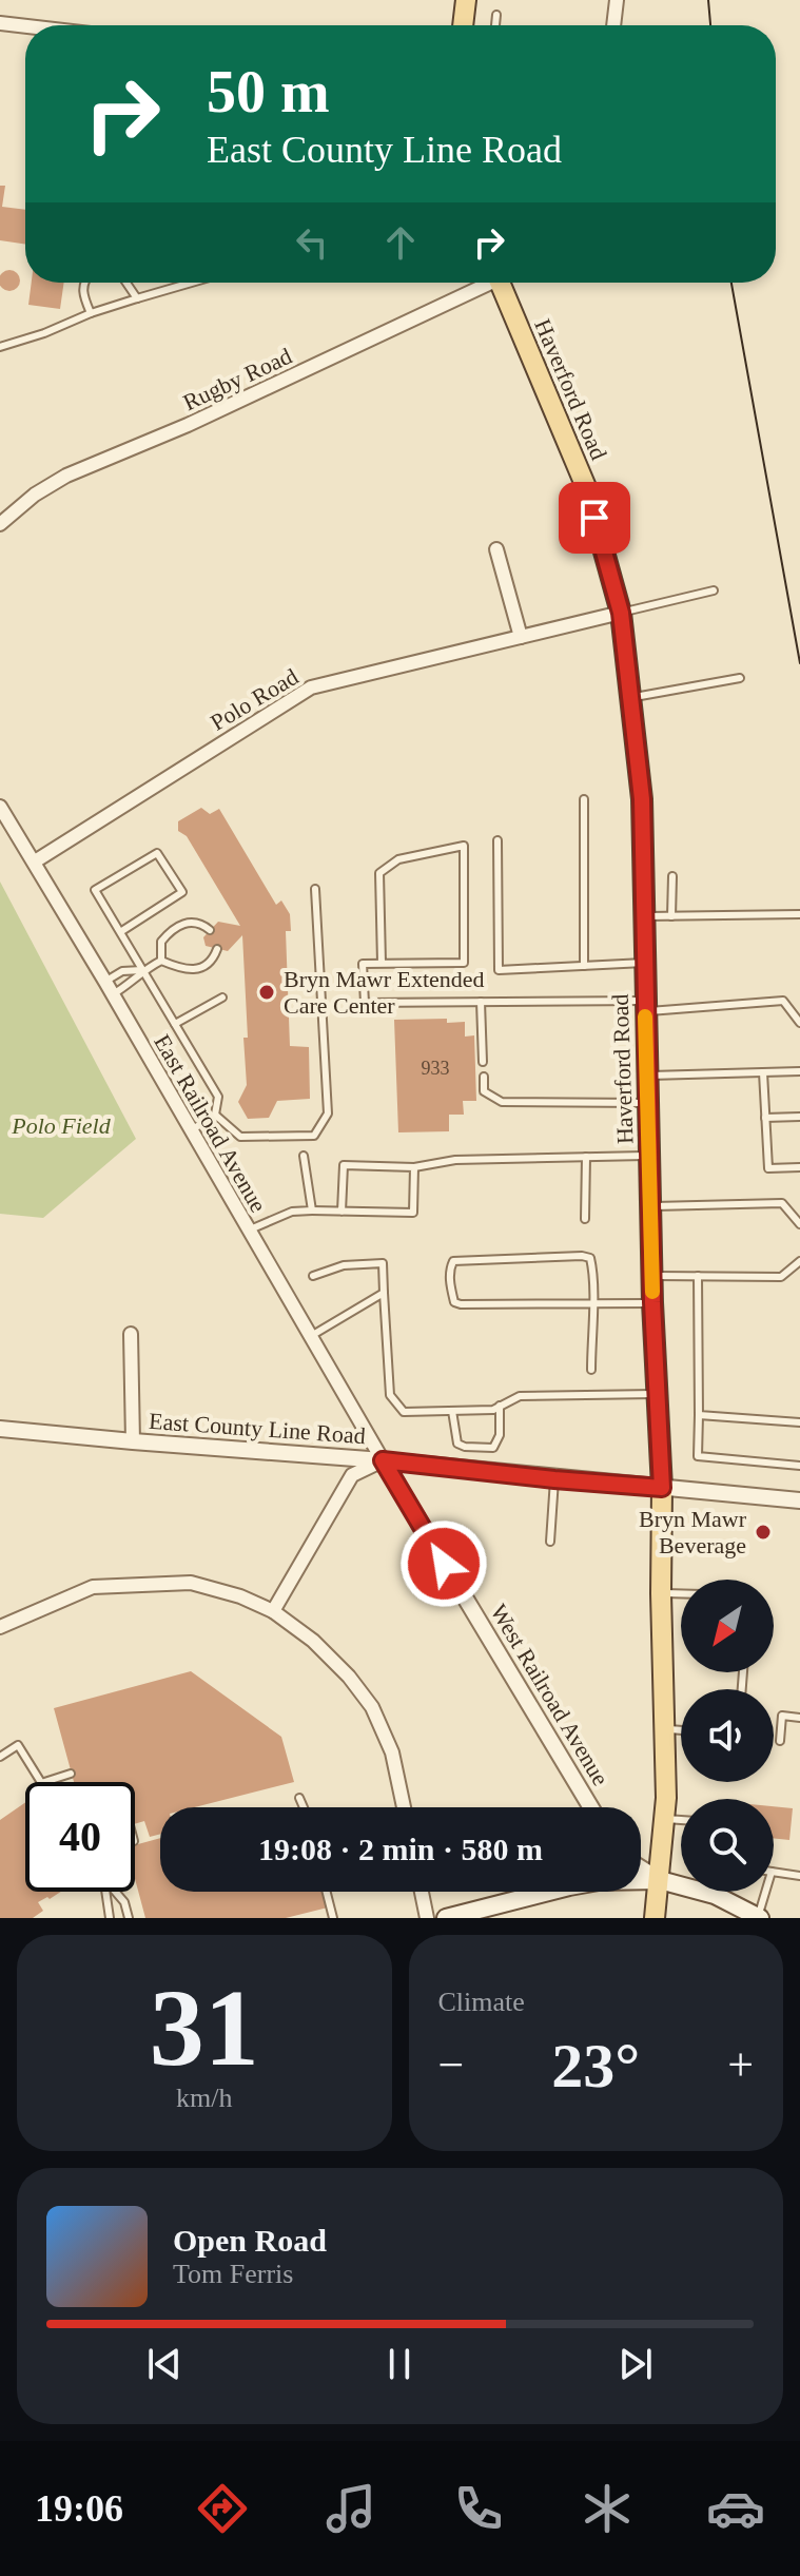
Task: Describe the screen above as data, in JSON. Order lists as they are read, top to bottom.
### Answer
{
  "streets": {
    "main road": ["Haverford Road"],
    "street": [
      "Rugby Road",
      "Polo Road",
      "East Railroad Avenue",
      "East County Line Road",
      "West Railroad Avenue"
    ]
  },
  "crossings": [
    ["Haverford Road", "Polo Road"],
    ["Haverford Road", "East County Line Road"],
    ["Polo Road", "East Railroad Avenue"],
    ["East Railroad Avenue", "East County Line Road"],
    ["East Railroad Avenue", "West Railroad Avenue"],
    ["East County Line Road", "West Railroad Avenue"]
  ],
  "parks": ["Polo Field"],
  "places": ["Bryn Mawr Extended Care Center", "Bryn Mawr Beverage"],
  "house_numbers": ["933"],
  "north": "bottom left",
  "page": {
    "turn": ["50 m", "East County Line Road"],
    "limit": "40",
    "trip": "19:08 · 2 min · 580 m",
    "tile": [
      ["31", "km/h"],
      "Climate"
    ],
    "heat": ["−", "23°", "+"],
    "song": ["Open Road", "Tom Ferris"],
    "tabs": "19:06"
  }
}
